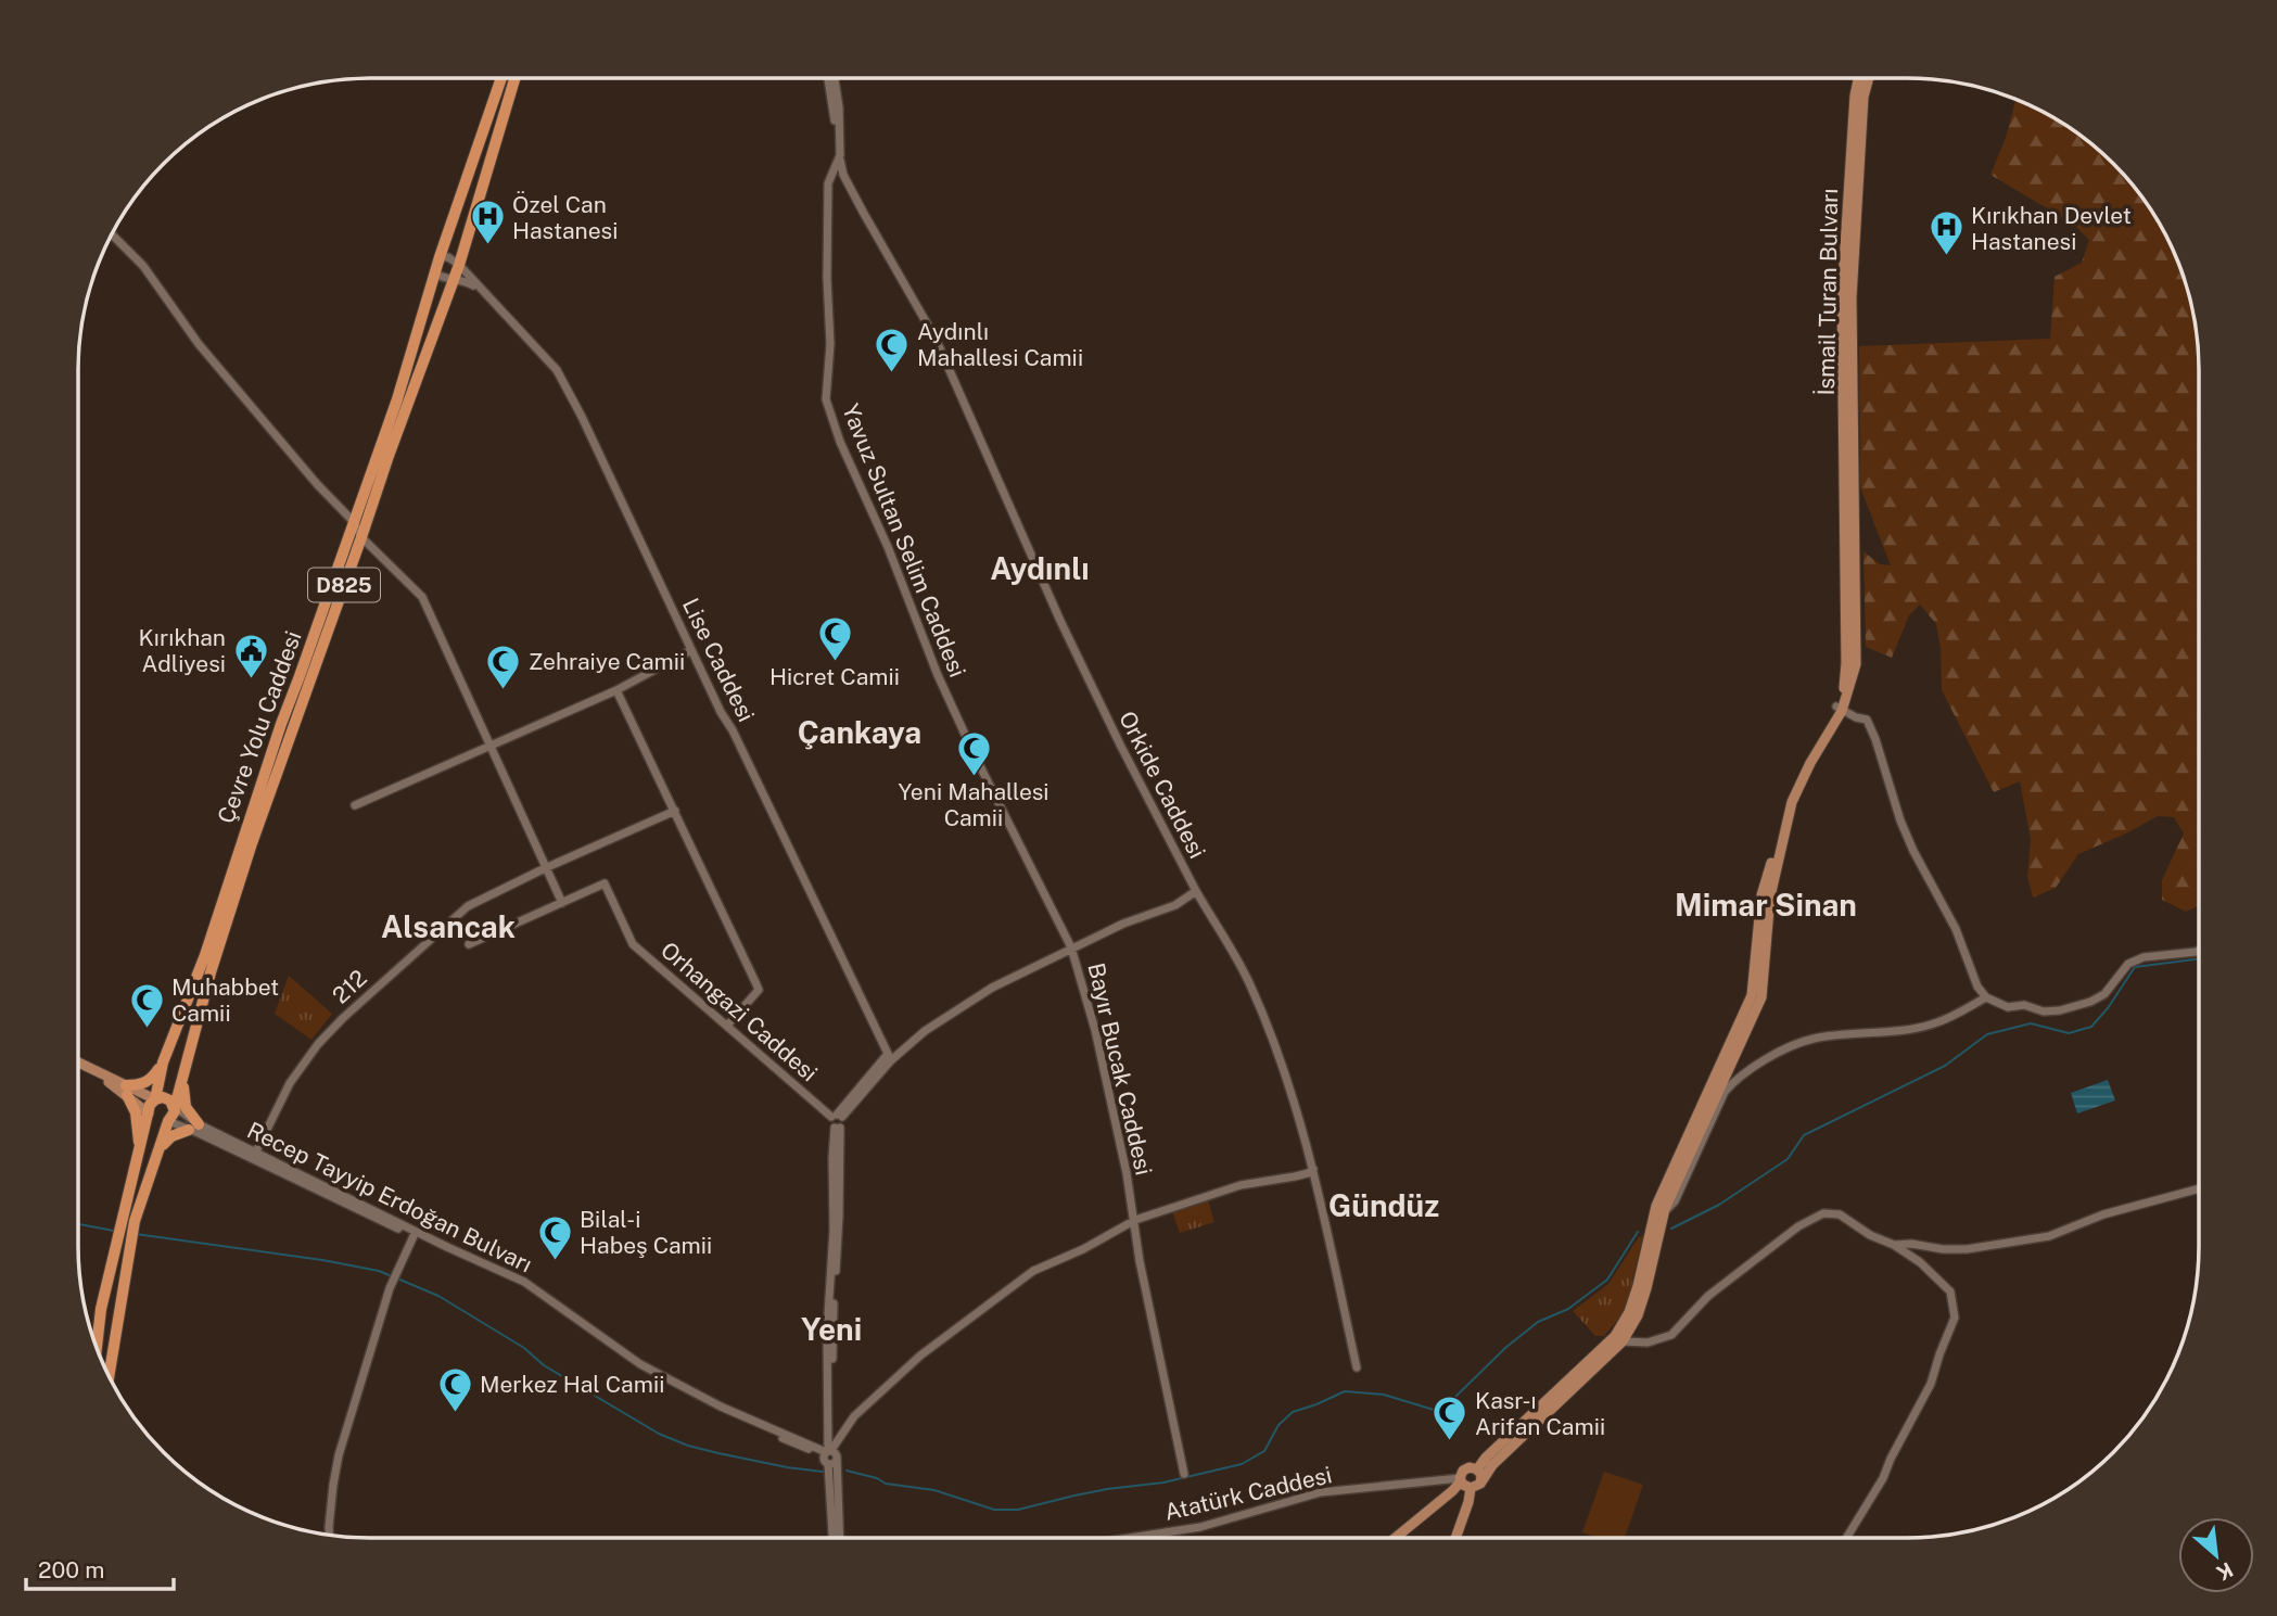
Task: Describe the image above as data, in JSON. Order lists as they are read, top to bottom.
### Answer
{
  "streets": {
    "highway": ["D825", "Çevre Yolu Caddesi"],
    "main road": ["İsmail Turan Bulvarı"],
    "street": [
      "Yavuz Sultan Selim Caddesi",
      "Lise Caddesi",
      "Orkide Caddesi",
      "212",
      "Orhangazi Caddesi",
      "Bayır Bucak Caddesi",
      "Recep Tayyip Erdoğan Bulvarı",
      "Atatürk Caddesi"
    ]
  },
  "crossings": [
    ["Yavuz Sultan Selim Caddesi", "Orkide Caddesi"],
    ["Yavuz Sultan Selim Caddesi", "Bayır Bucak Caddesi"],
    ["Lise Caddesi", "Çevre Yolu Caddesi"],
    ["Çevre Yolu Caddesi", "Recep Tayyip Erdoğan Bulvarı"],
    ["212", "Recep Tayyip Erdoğan Bulvarı"]
  ],
  "districts": [
    "Aydınlı",
    "Çankaya",
    "Mimar Sinan",
    "Alsancak",
    "Gündüz",
    "Yeni"
  ],
  "places": {
    "hospital": ["Özel Can Hastanesi", "Kırıkhan Devlet Hastanesi"],
    "mosque": [
      "Aydınlı Mahallesi Camii",
      "Hicret Camii",
      "Zehraiye Camii",
      "Yeni Mahallesi Camii",
      "Muhabbet Camii",
      "Bilal-i Habeş Camii",
      "Merkez Hal Camii",
      "Kasr-ı Arifan Camii"
    ],
    "public building": ["Kırıkhan Adliyesi"]
  },
  "scale_bar": "200 m",
  "north": "bottom right"
}
